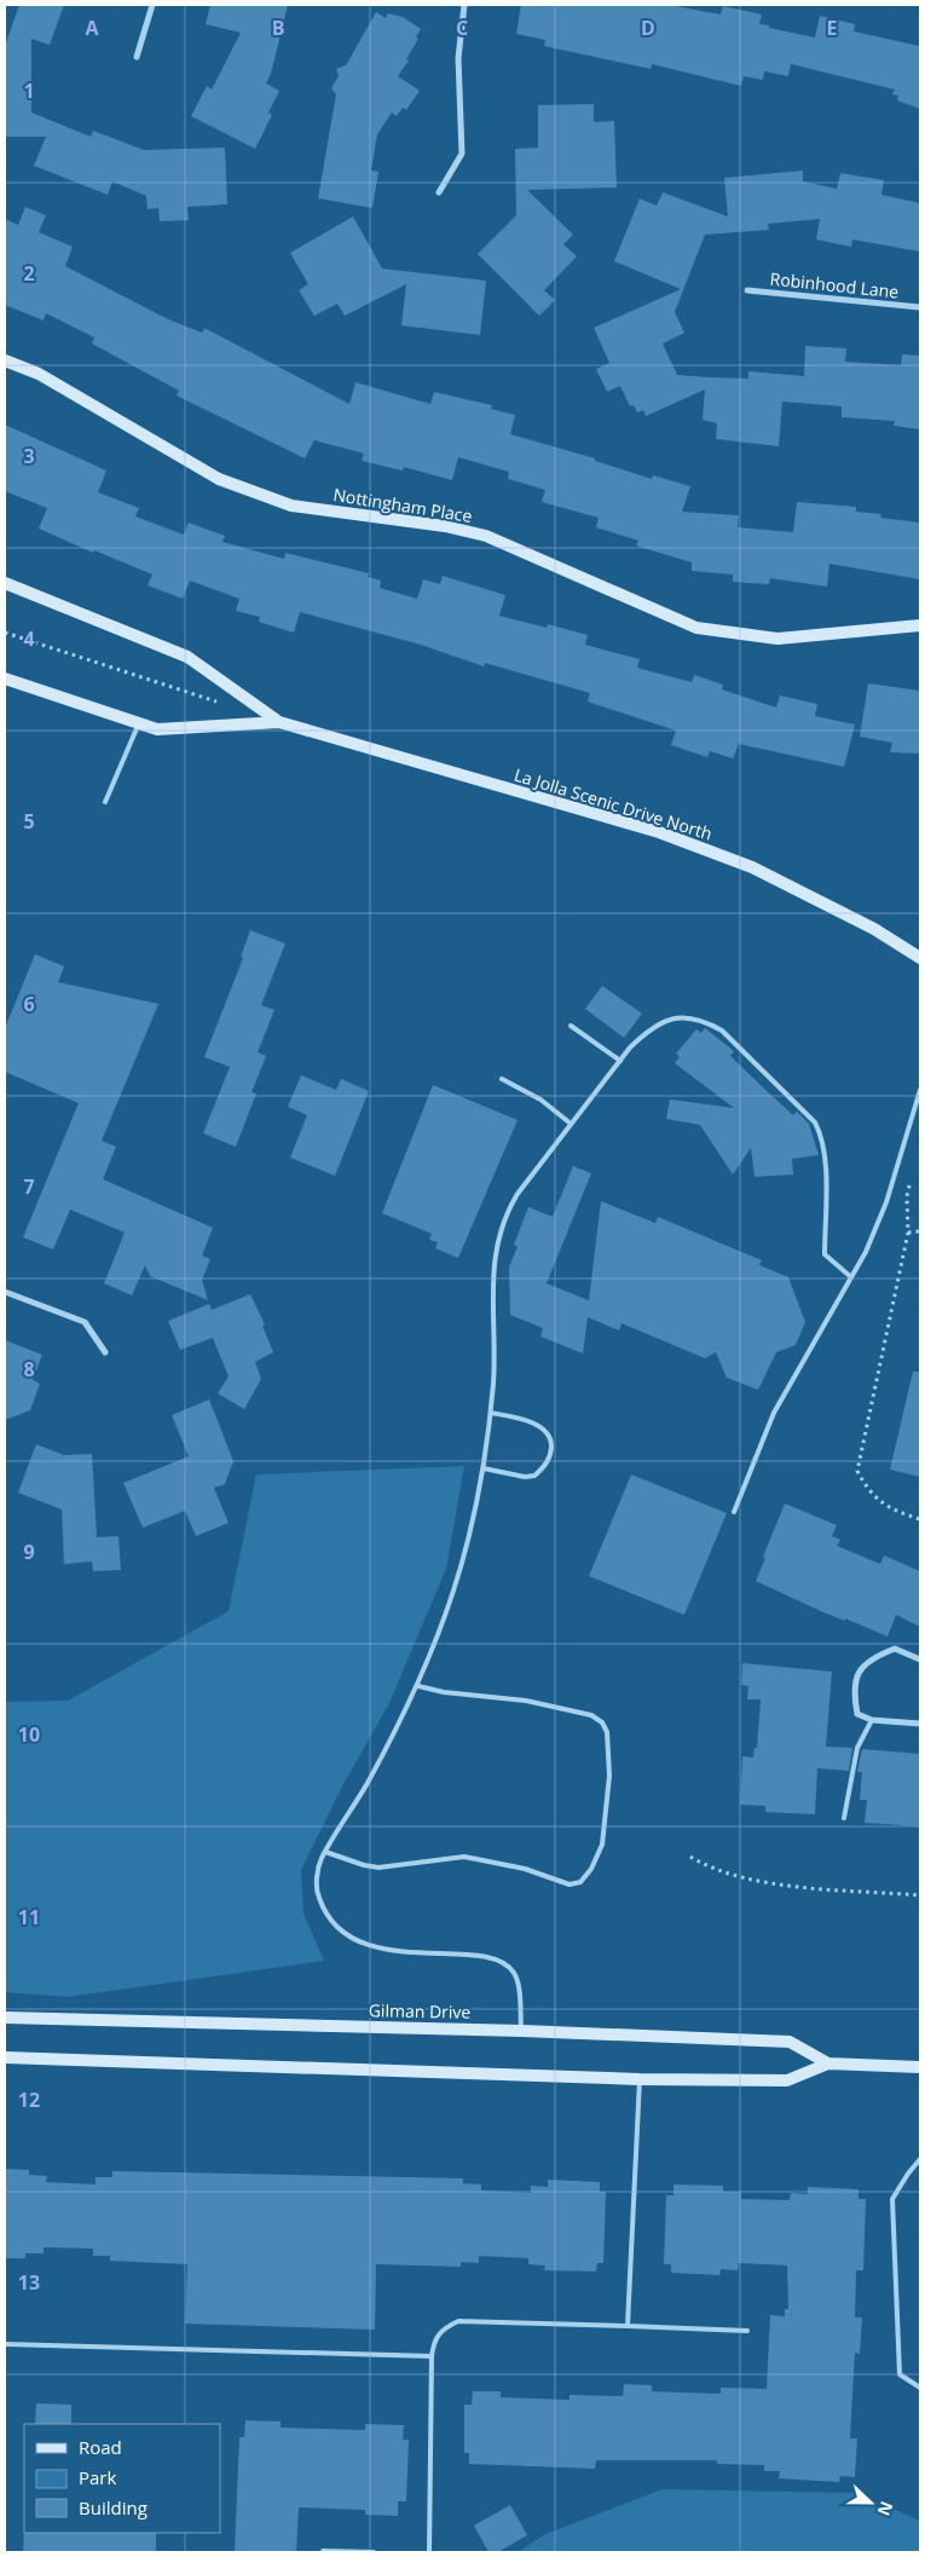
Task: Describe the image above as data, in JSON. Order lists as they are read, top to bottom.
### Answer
{
  "streets": {
    "main road": ["Nottingham Place", "La Jolla Scenic Drive North", "Gilman Drive"],
    "street": ["Robinhood Lane"]
  },
  "legend": ["Road", "Park", "Building"],
  "north": "right",
  "grid": {
    "columns": [
      "A",
      "B",
      "C",
      "D",
      "E"
    ],
    "rows": [
      "1",
      "2",
      "3",
      "4",
      "5",
      "6",
      "7",
      "8",
      "9",
      "10",
      "11",
      "12",
      "13"
    ]
  }
}
